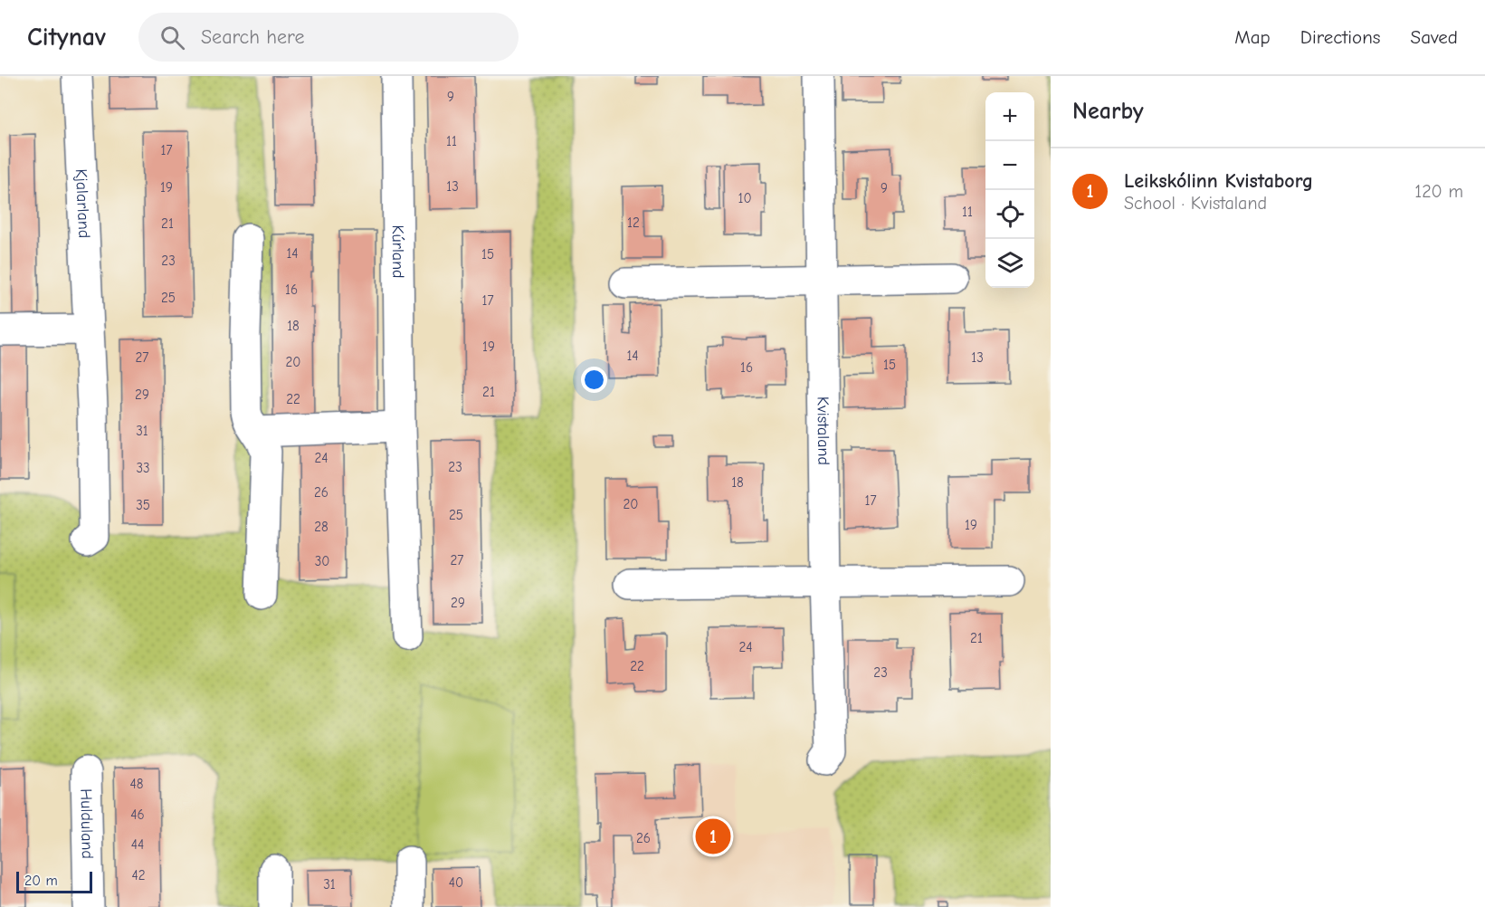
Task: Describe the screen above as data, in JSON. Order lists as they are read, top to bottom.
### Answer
{
  "streets": {
    "street": [
      "Kjalarland",
      "Kúrland",
      "Kvistaland",
      "Hulduland"
    ]
  },
  "house_numbers": [
    "9",
    "11",
    "17",
    "13",
    "19",
    "9",
    "10",
    "11",
    "12",
    "21",
    "14",
    "15",
    "23",
    "16",
    "25",
    "17",
    "18",
    "19",
    "14",
    "27",
    "13",
    "20",
    "15",
    "16",
    "21",
    "29",
    "22",
    "31",
    "24",
    "23",
    "33",
    "18",
    "26",
    "17",
    "20",
    "35",
    "25",
    "19",
    "28",
    "27",
    "30",
    "29",
    "21",
    "24",
    "22",
    "23",
    "48",
    "46",
    "26",
    "44",
    "42",
    "40",
    "31"
  ],
  "scale_bar": "20 m",
  "page": {
    "header": "Citynav",
    "search": "Search here",
    "nav": ["Map", "Directions", "Saved"],
    "heading": "Nearby",
    "map_buttons": ["+", "−"],
    "list": [
      {
        "mark": "1",
        "name": "Leikskólinn Kvistaborg",
        "note": "School · Kvistaland",
        "value": "120 m"
      }
    ],
    "pins": "1",
    "scale": "20 m"
  }
}
